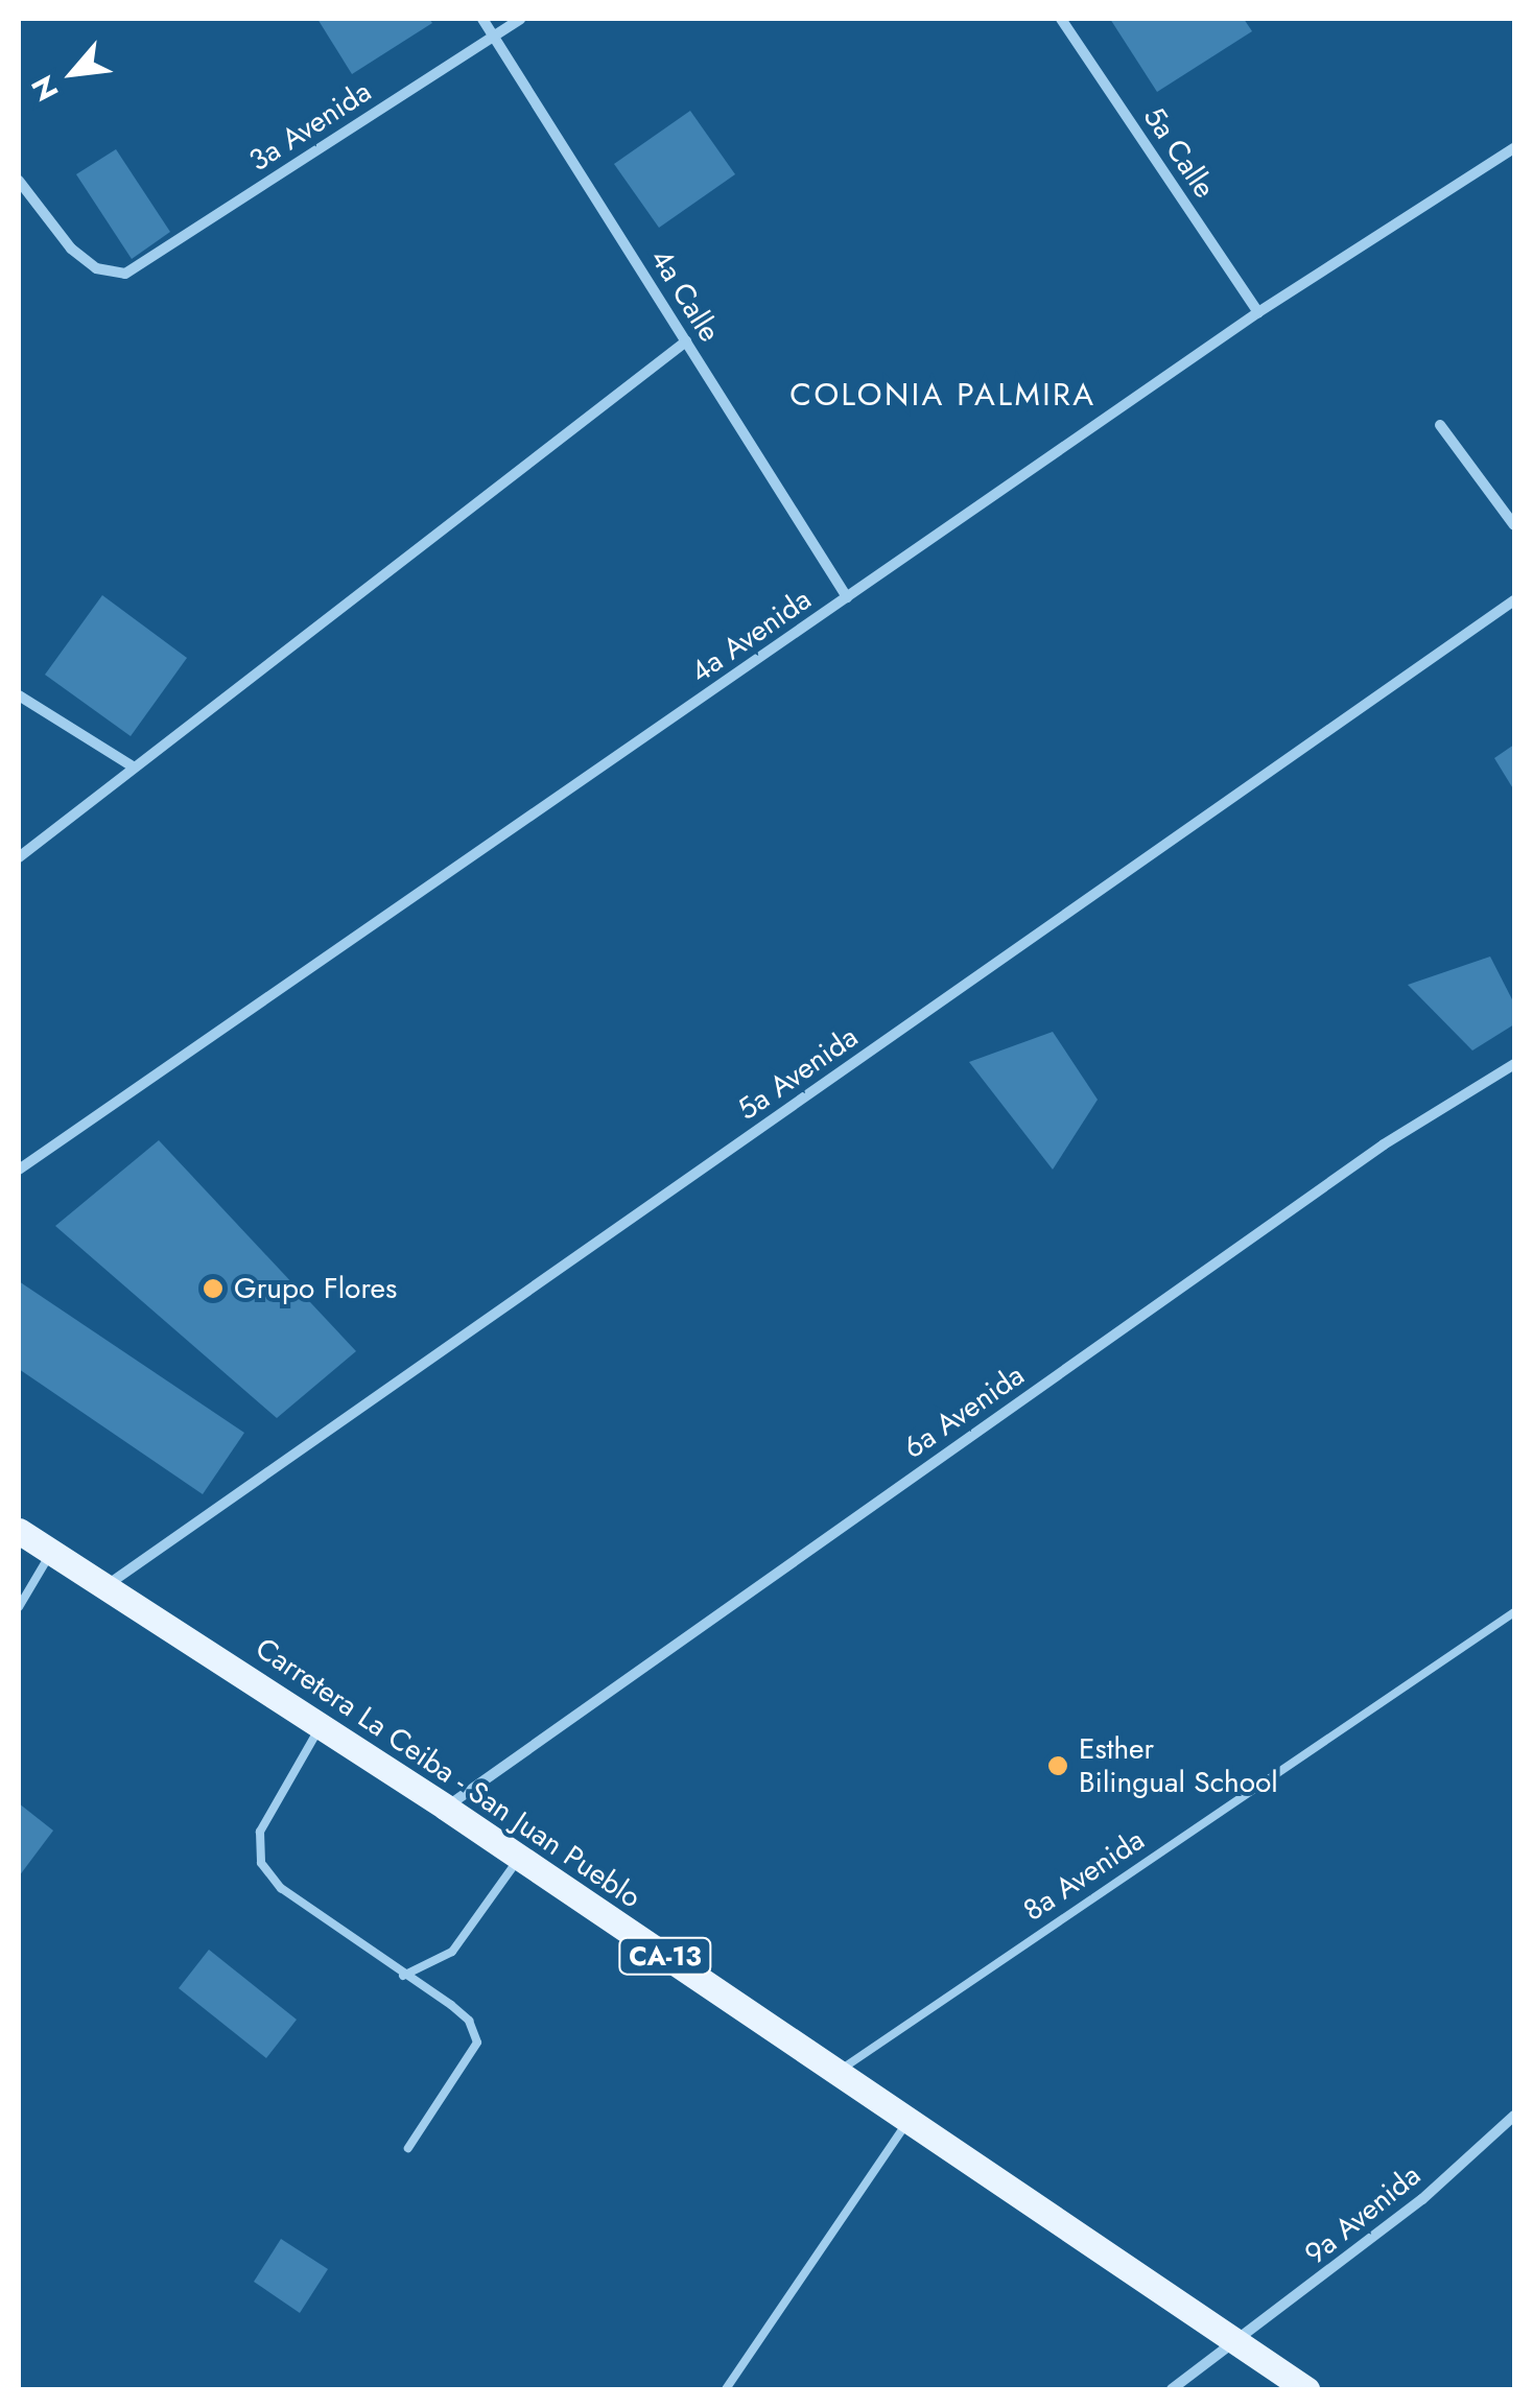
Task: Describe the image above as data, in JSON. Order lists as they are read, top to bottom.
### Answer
{
  "streets": {
    "main road": ["Carretera La Ceiba - San Juan Pueblo", "CA-13"],
    "street": [
      "3a Avenida",
      "5a Calle",
      "4a Calle",
      "4a Avenida",
      "5a Avenida",
      "6a Avenida",
      "9a Avenida"
    ],
    "lane": ["8a Avenida"]
  },
  "crossings": [
    ["3a Avenida", "4a Calle"],
    ["5a Calle", "4a Avenida"],
    ["4a Calle", "4a Avenida"],
    ["5a Avenida", "Carretera La Ceiba - San Juan Pueblo"],
    ["6a Avenida", "Carretera La Ceiba - San Juan Pueblo"],
    ["Carretera La Ceiba - San Juan Pueblo", "8a Avenida"],
    ["Carretera La Ceiba - San Juan Pueblo", "9a Avenida"]
  ],
  "districts": ["COLONIA PALMIRA"],
  "places": ["Grupo Flores", "Esther Bilingual School"],
  "north": "bottom left"
}
